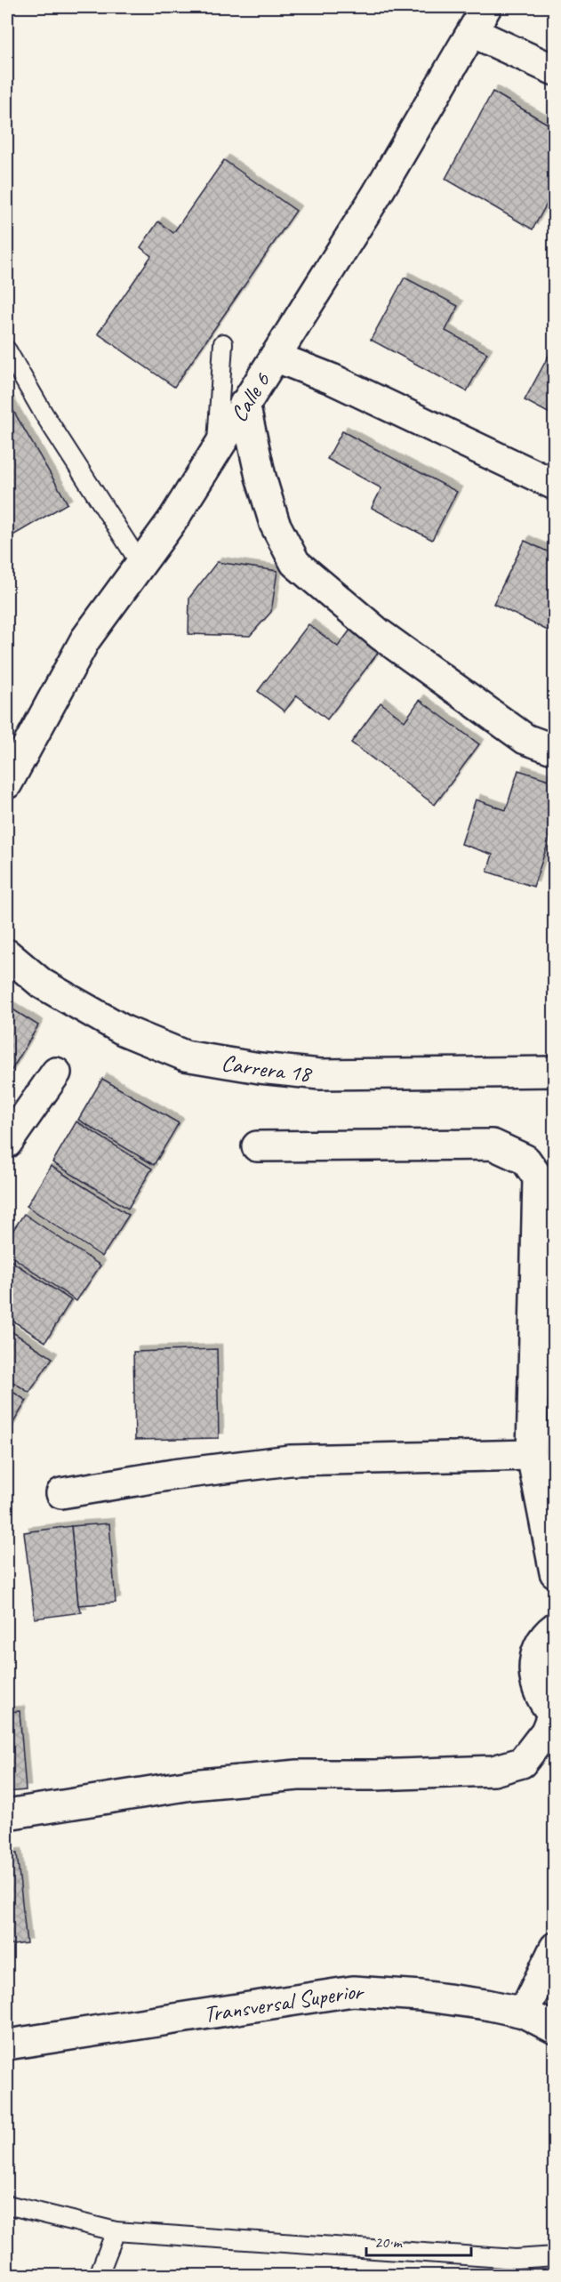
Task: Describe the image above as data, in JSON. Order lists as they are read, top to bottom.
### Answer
{
  "streets": {
    "street": ["Calle 6", "Carrera 18", "Transversal Superior"]
  },
  "scale_bar": "20 m"
}
